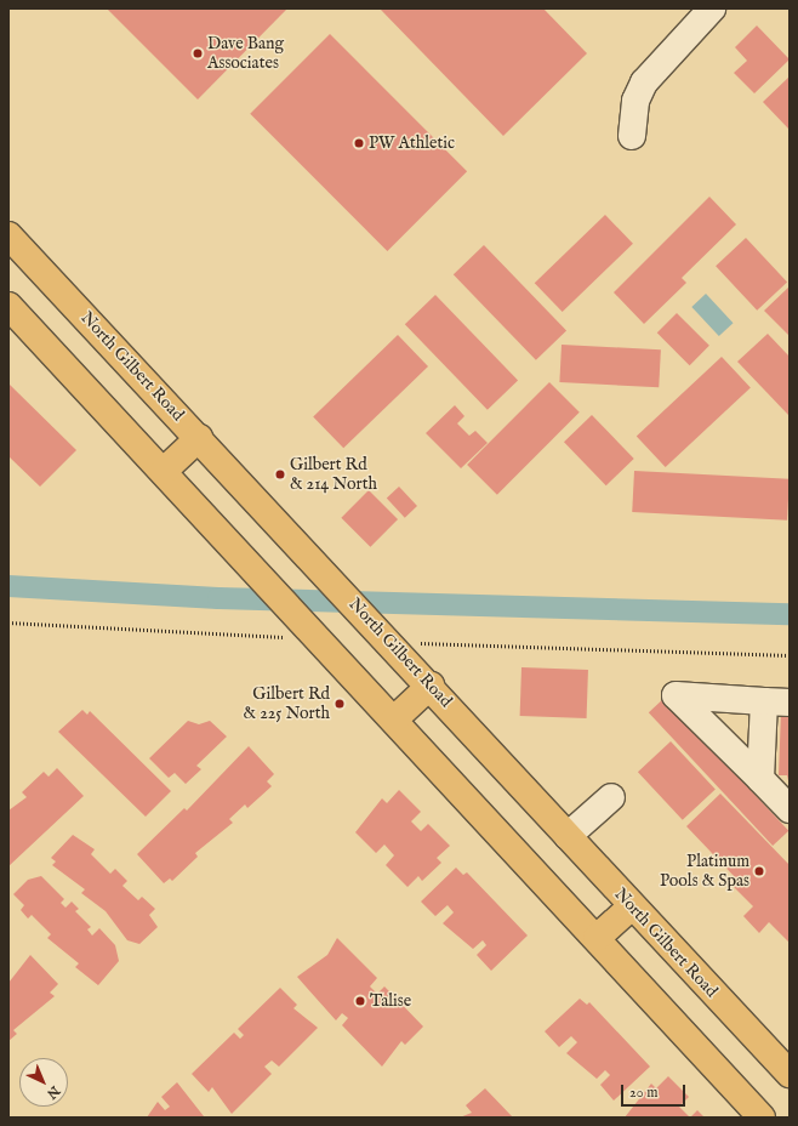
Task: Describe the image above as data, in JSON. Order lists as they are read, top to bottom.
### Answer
{
  "streets": {
    "main road": ["North Gilbert Road"]
  },
  "places": [
    "Dave Bang Associates",
    "PW Athletic",
    "Gilbert Rd & 214 North",
    "Gilbert Rd & 225 North",
    "Platinum Pools & Spas",
    "Talise"
  ],
  "scale_bar": "20 m",
  "north": "bottom right"
}
